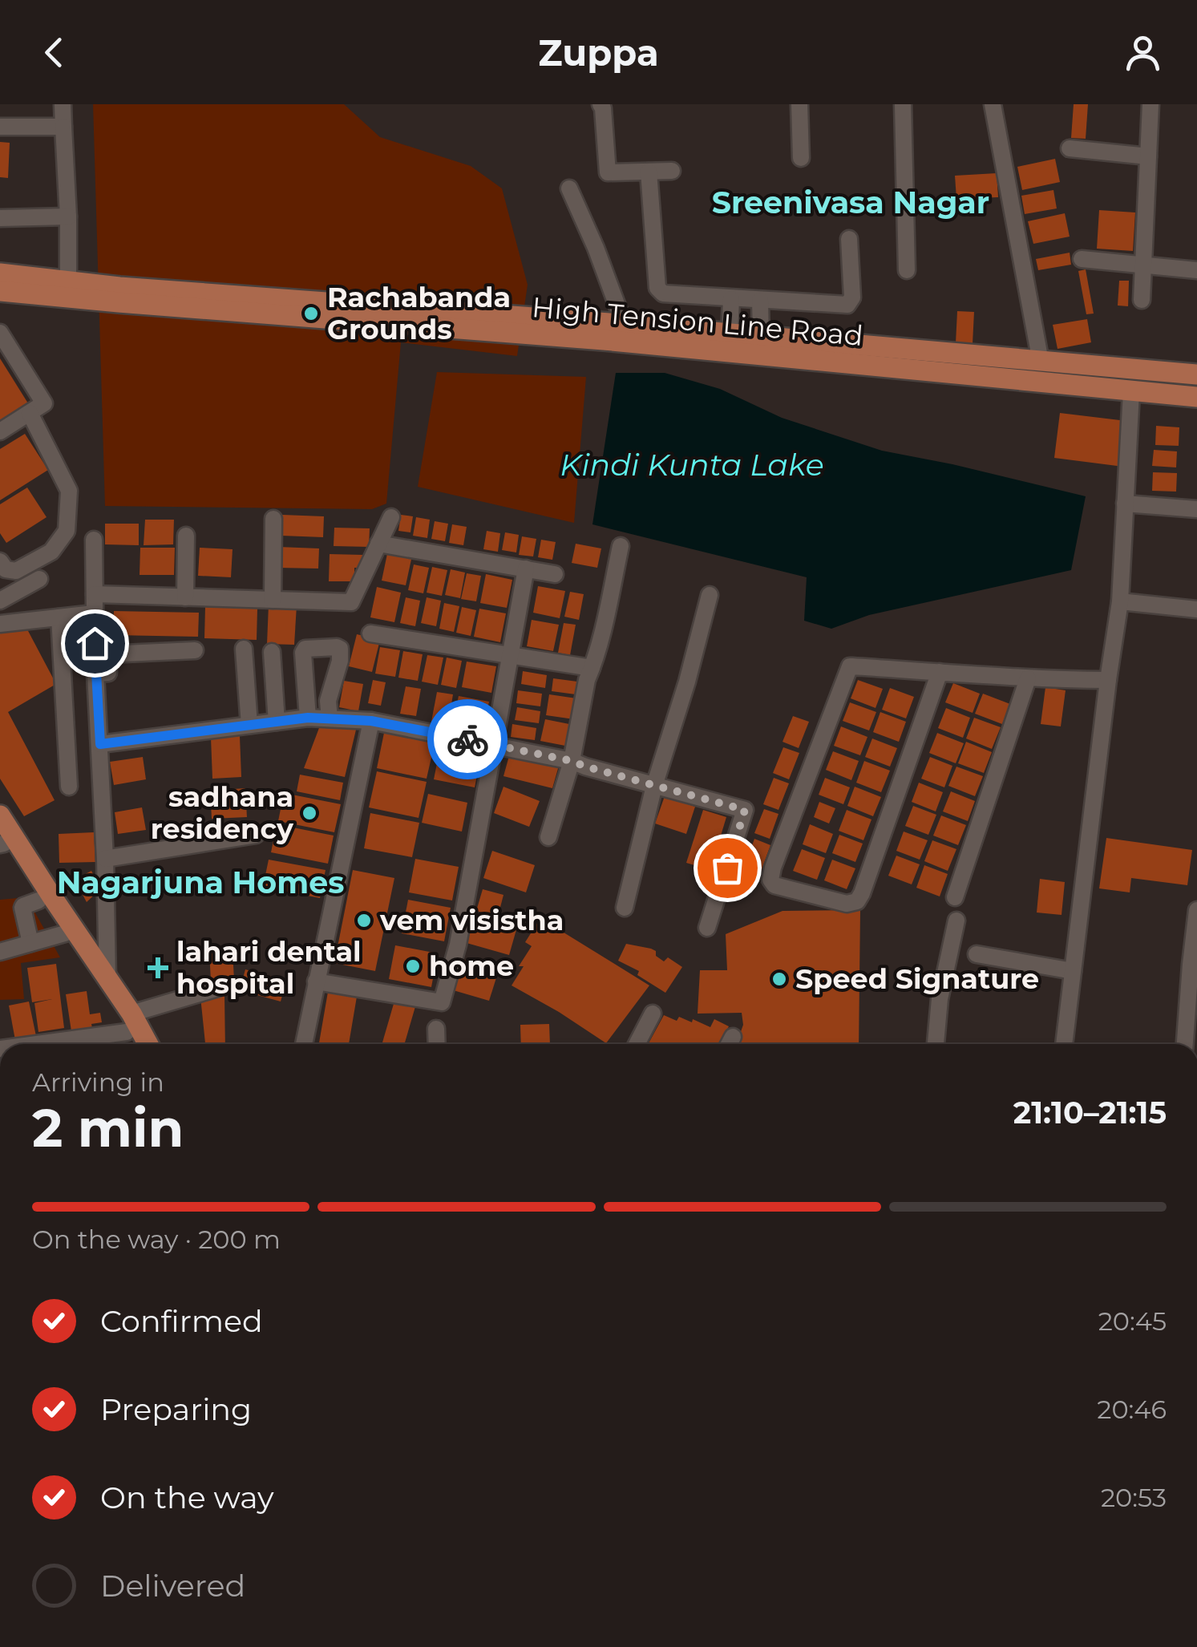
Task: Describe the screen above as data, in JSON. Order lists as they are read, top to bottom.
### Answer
{
  "streets": {
    "main road": ["High Tension Line Road"]
  },
  "districts": ["Sreenivasa Nagar", "Nagarjuna Homes"],
  "water": ["Kindi Kunta Lake"],
  "places": {
    "other": [
      "Rachabanda Grounds",
      "sadhana residency",
      "vem visistha",
      "home",
      "Speed Signature"
    ],
    "health": ["lahari dental hospital"]
  },
  "page": {
    "header": "Zuppa",
    "heading": ["2 min", "Arriving in", "21:10–21:15"],
    "bar": "On the way · 200 m",
    "list": [
      ["Confirmed", "20:45"],
      ["Preparing", "20:46"],
      ["On the way", "20:53"],
      "Delivered"
    ]
  }
}
